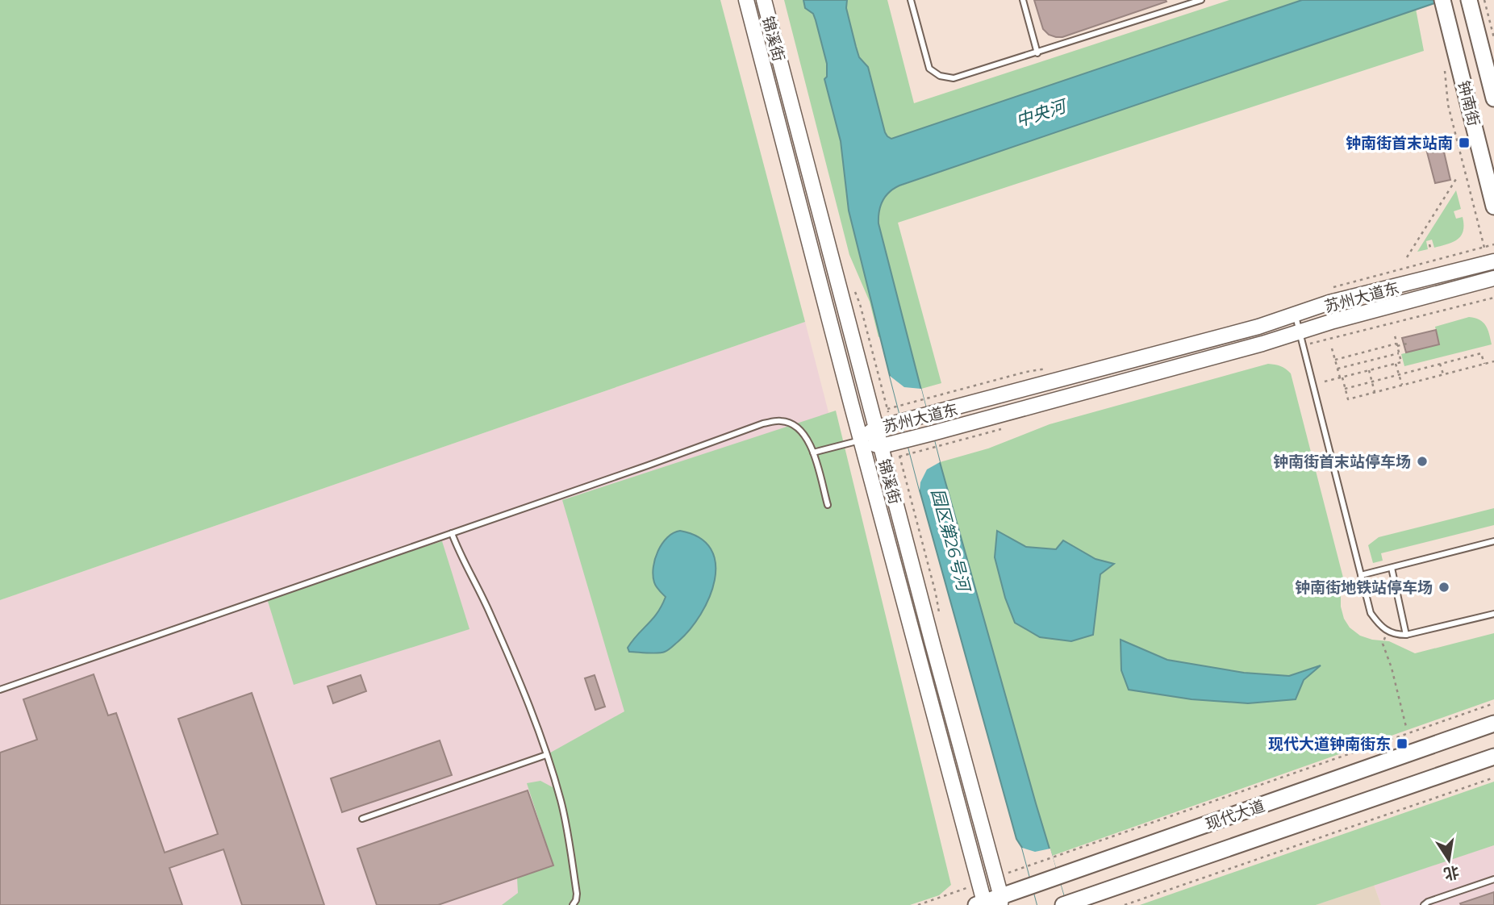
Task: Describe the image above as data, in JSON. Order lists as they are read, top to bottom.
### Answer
{
  "streets": {
    "main road": [
      "锦溪街",
      "钟南街",
      "苏州大道东",
      "现代大道"
    ]
  },
  "crossings": [
    ["锦溪街", "苏州大道东"],
    ["锦溪街", "现代大道"]
  ],
  "water": ["中央河", "园区第26号河"],
  "places": {
    "transit": ["钟南街首末站南", "现代大道钟南街东"],
    "other": ["钟南街首末站停车场", "钟南街地铁站停车场"]
  },
  "north": "bottom"
}
